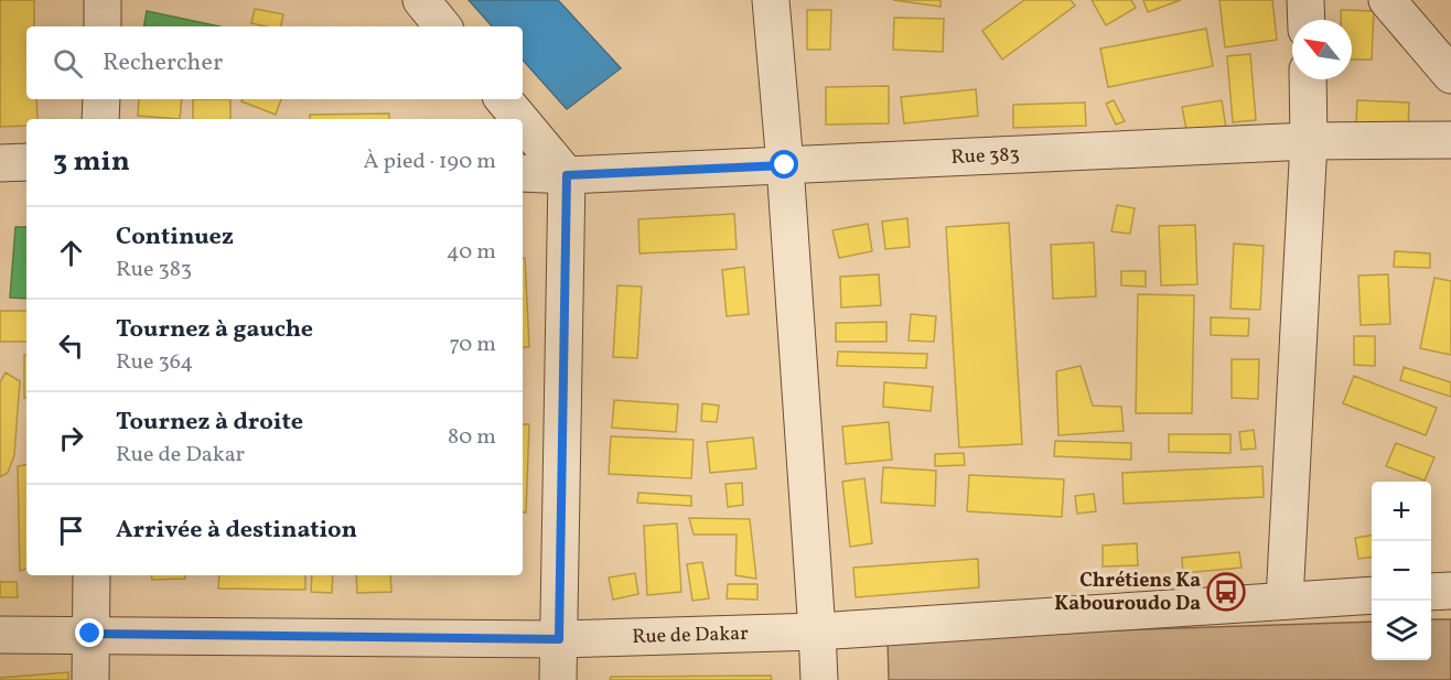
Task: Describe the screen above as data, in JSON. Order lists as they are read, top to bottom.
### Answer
{
  "streets": {
    "street": ["Rue 383", "Rue de Dakar"]
  },
  "places": {
    "bus stop": ["Chrétiens Ka Kabouroudo Da"]
  },
  "north": "top left",
  "page": {
    "search": "Rechercher",
    "heading": ["3 min", "À pied · 190 m"],
    "list": [
      ["Continuez", "Rue 383", "40 m"],
      ["Tournez à gauche", "Rue 364", "70 m"],
      ["Tournez à droite", "Rue de Dakar", "80 m"],
      "Arrivée à destination"
    ],
    "map_buttons": ["+", "−"]
  }
}
